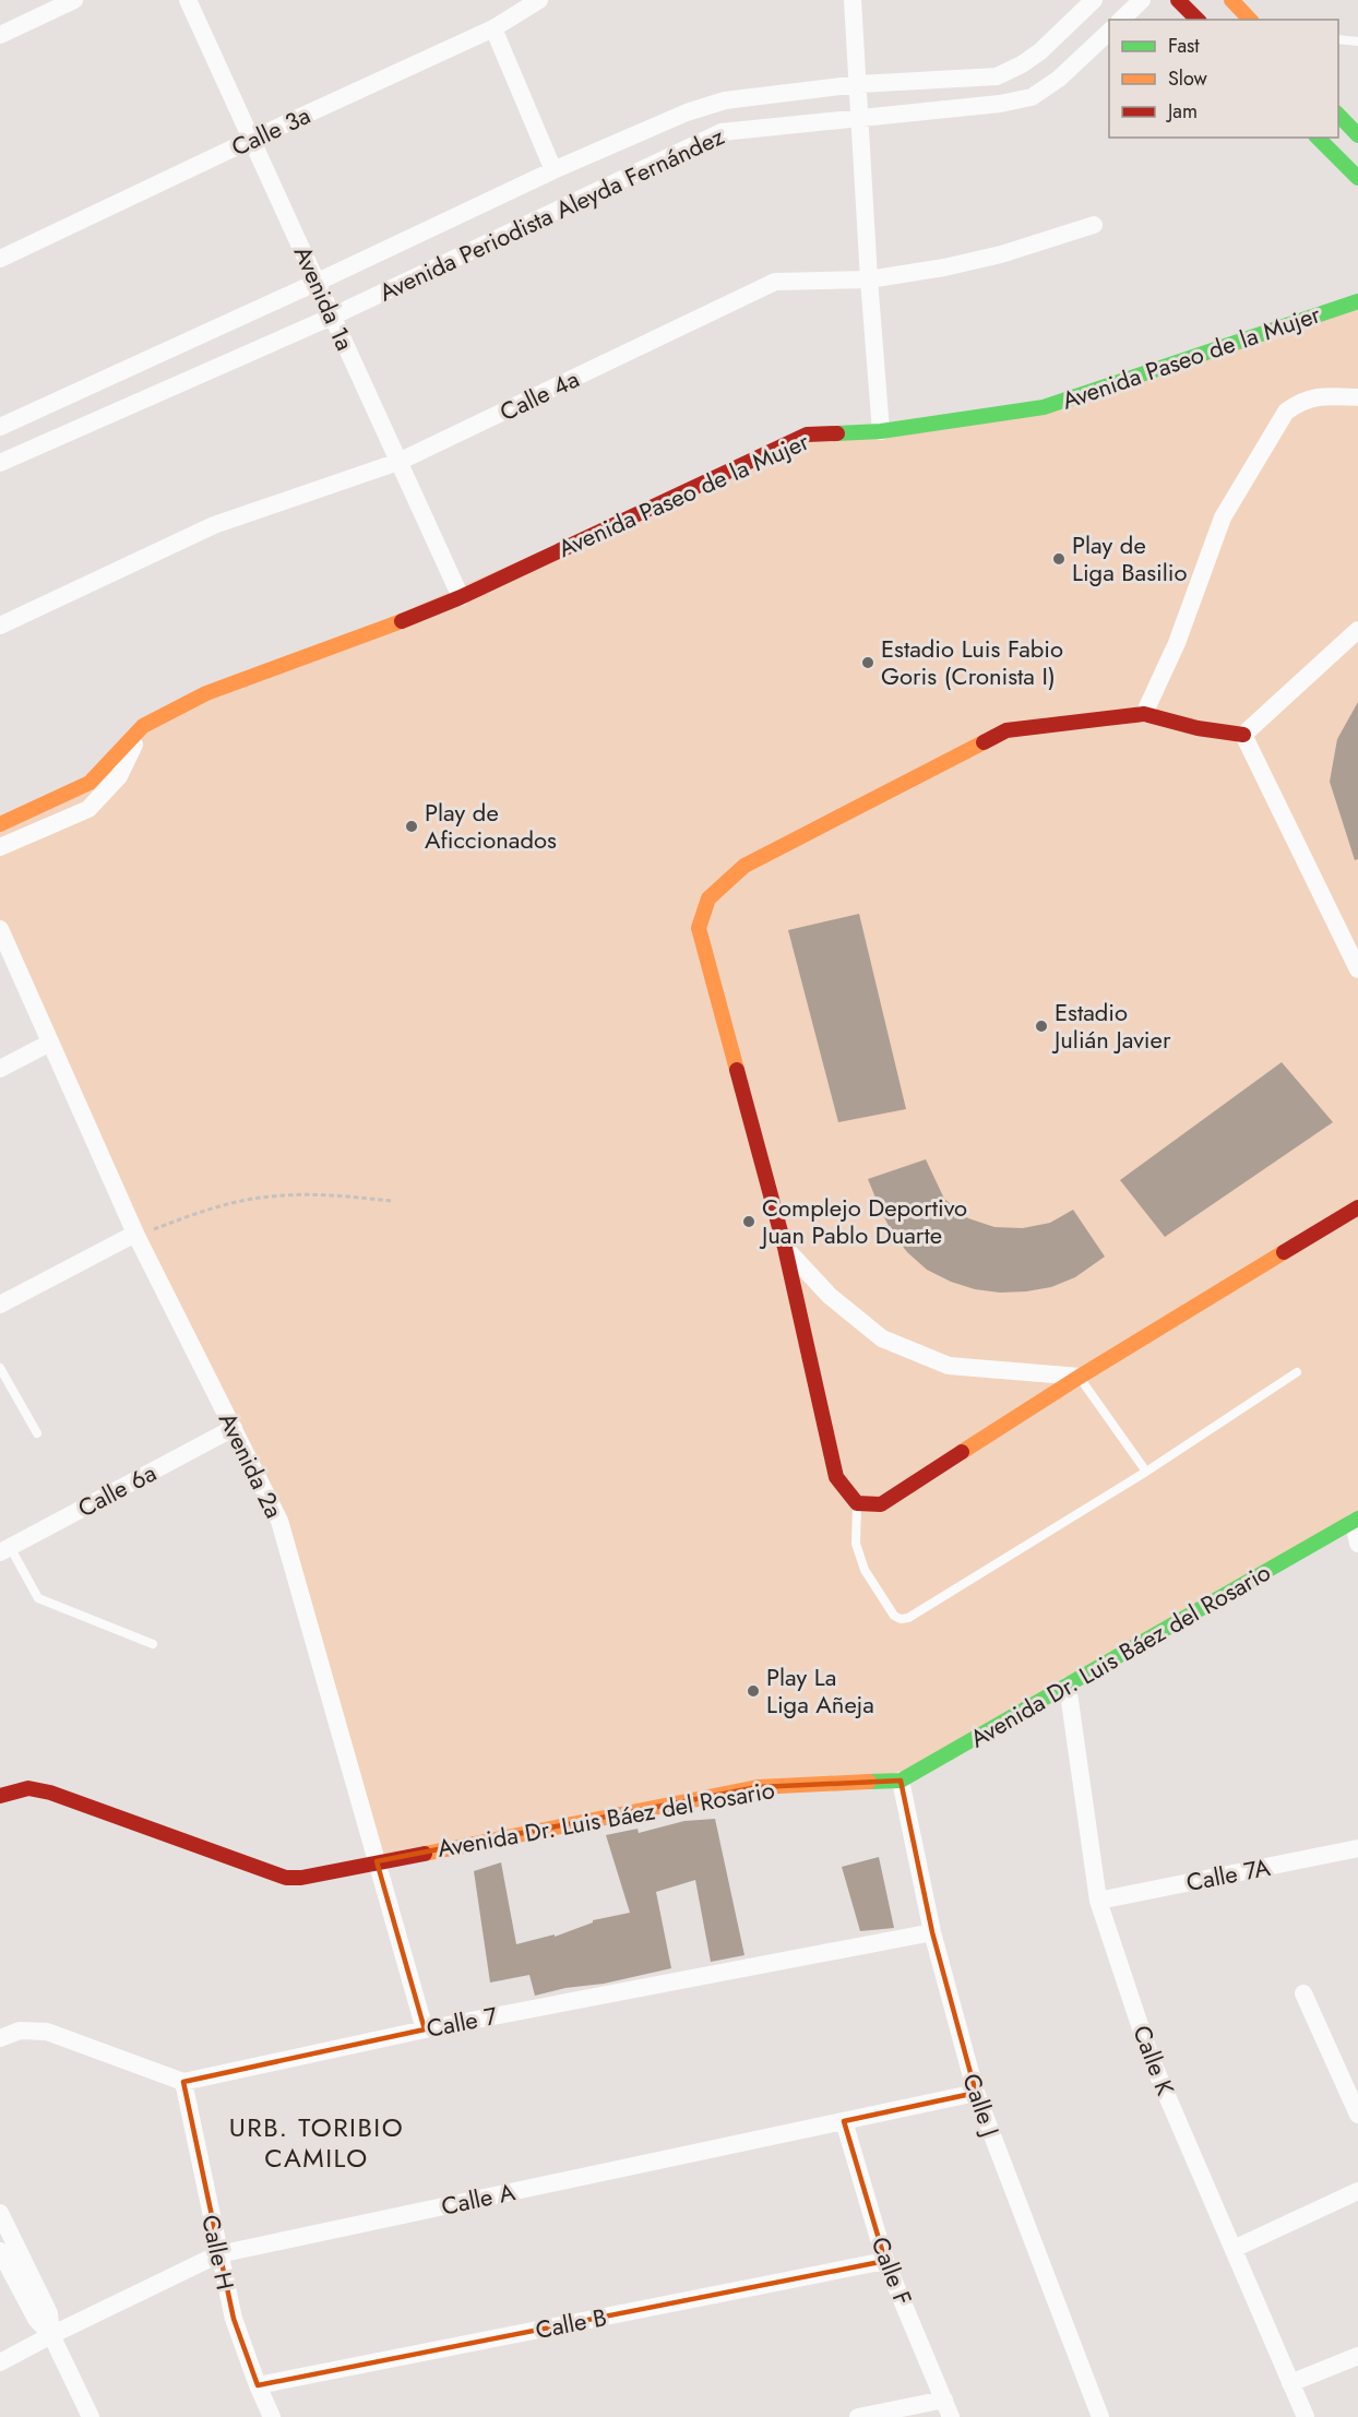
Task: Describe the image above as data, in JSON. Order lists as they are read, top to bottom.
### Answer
{
  "streets": {
    "street": [
      "Calle 3a",
      "Avenida Periodista Aleyda Fernández",
      "Avenida 1a",
      "Avenida Paseo de la Mujer",
      "Calle 4a",
      "Avenida 2a",
      "Calle 6a",
      "Avenida Dr. Luis Báez del Rosario",
      "Calle 7A",
      "Calle 7",
      "Calle K",
      "Calle J",
      "Calle A",
      "Calle H",
      "Calle F",
      "Calle B"
    ]
  },
  "crossings": [
    ["Calle 3a", "Avenida 1a"],
    ["Avenida Periodista Aleyda Fernández", "Avenida 1a"],
    ["Avenida 1a", "Avenida Paseo de la Mujer"],
    ["Avenida 1a", "Calle 4a"],
    ["Avenida 2a", "Calle 6a"],
    ["Avenida 2a", "Avenida Dr. Luis Báez del Rosario"],
    ["Avenida 2a", "Calle 7"],
    ["Avenida Dr. Luis Báez del Rosario", "Calle K"],
    ["Avenida Dr. Luis Báez del Rosario", "Calle J"],
    ["Calle 7A", "Calle K"],
    ["Calle 7", "Calle J"],
    ["Calle 7", "Calle H"],
    ["Calle J", "Calle A"],
    ["Calle A", "Calle H"],
    ["Calle A", "Calle F"],
    ["Calle H", "Calle B"],
    ["Calle F", "Calle B"]
  ],
  "districts": ["URB. TORIBIO CAMILO"],
  "places": [
    "Play de Liga Basilio",
    "Estadio Luis Fabio Goris (Cronista I)",
    "Play de Aficcionados",
    "Estadio Julián Javier",
    "Complejo Deportivo Juan Pablo Duarte",
    "Play La Liga Añeja"
  ],
  "legend": ["Fast", "Slow", "Jam"]
}
